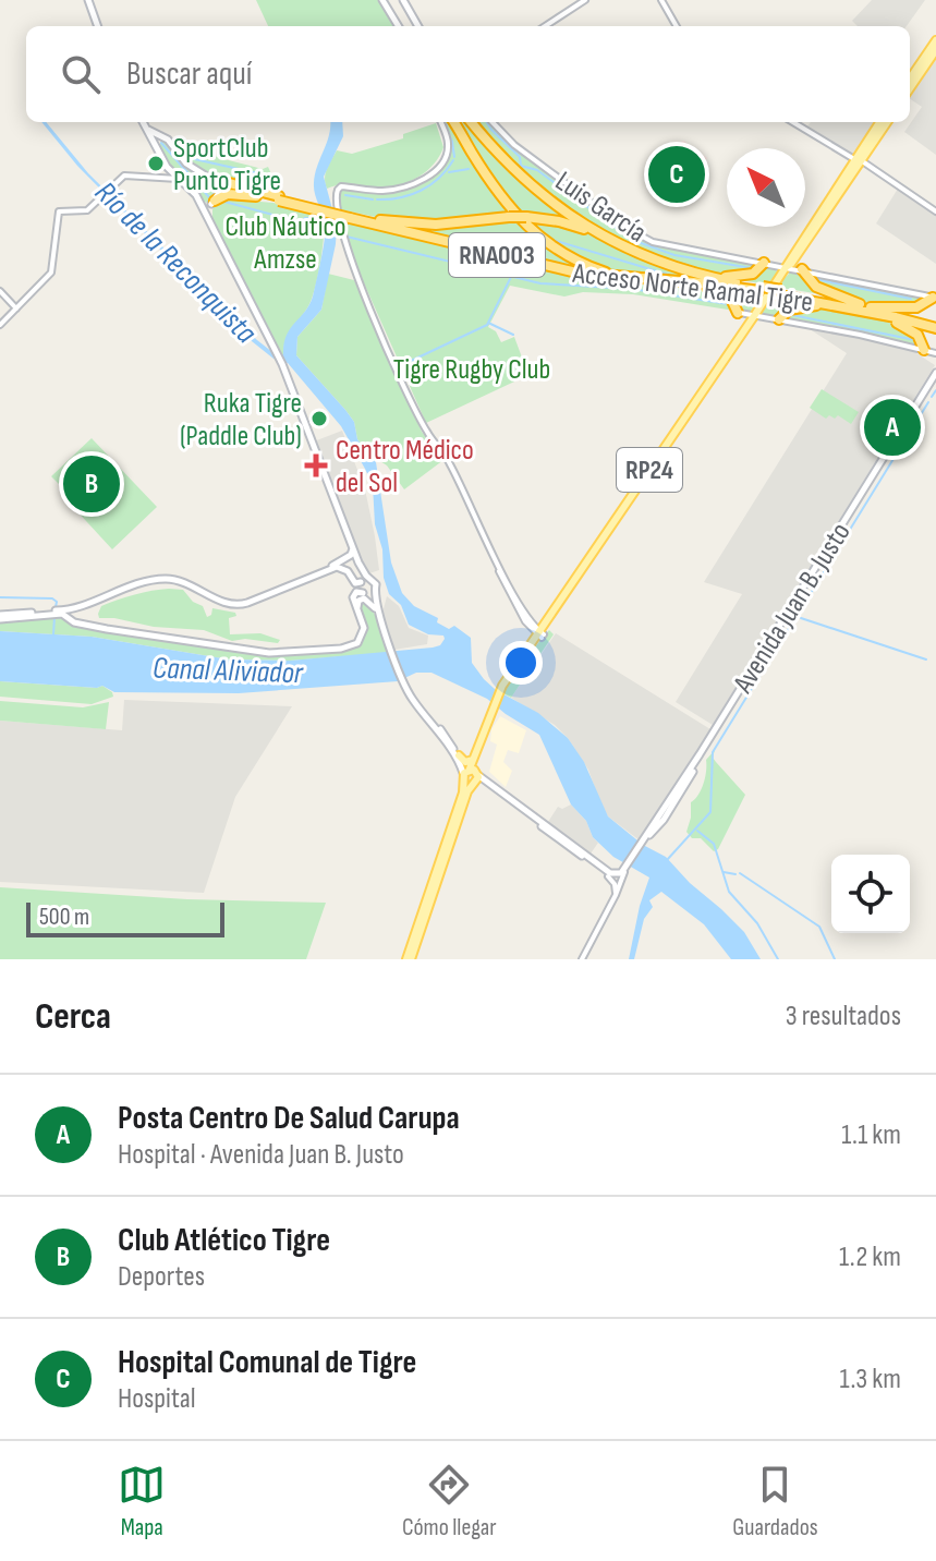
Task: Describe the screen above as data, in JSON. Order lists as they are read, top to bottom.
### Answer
{
  "streets": {
    "highway": ["RNA003", "Acceso Norte Ramal Tigre"],
    "main road": ["RP24", "Avenida Juan B. Justo"],
    "street": ["Luis García"]
  },
  "crossings": [
    ["Luis García", "RP24"],
    ["RNA003", "Acceso Norte Ramal Tigre"]
  ],
  "water": ["Río de la Reconquista", "Canal Aliviador"],
  "parks": ["Club Náutico Amzse", "Tigre Rugby Club"],
  "places": {
    "other": ["SportClub Punto Tigre", "Ruka Tigre (Paddle Club)"],
    "health": ["Centro Médico del Sol"]
  },
  "scale_bar": "500 m",
  "north": "top left",
  "page": {
    "search": "Buscar aquí",
    "pins": ["C", "A", "B"],
    "scale": "500 m",
    "heading": ["Cerca", "3 resultados"],
    "list": [
      {
        "mark": "A",
        "name": "Posta Centro De Salud Carupa",
        "note": "Hospital · Avenida Juan B. Justo",
        "value": "1.1 km"
      },
      {
        "mark": "B",
        "name": "Club Atlético Tigre",
        "note": "Deportes",
        "value": "1.2 km"
      },
      {
        "mark": "C",
        "name": "Hospital Comunal de Tigre",
        "note": "Hospital",
        "value": "1.3 km"
      }
    ],
    "nav": ["Mapa", "Cómo llegar", "Guardados"]
  }
}
